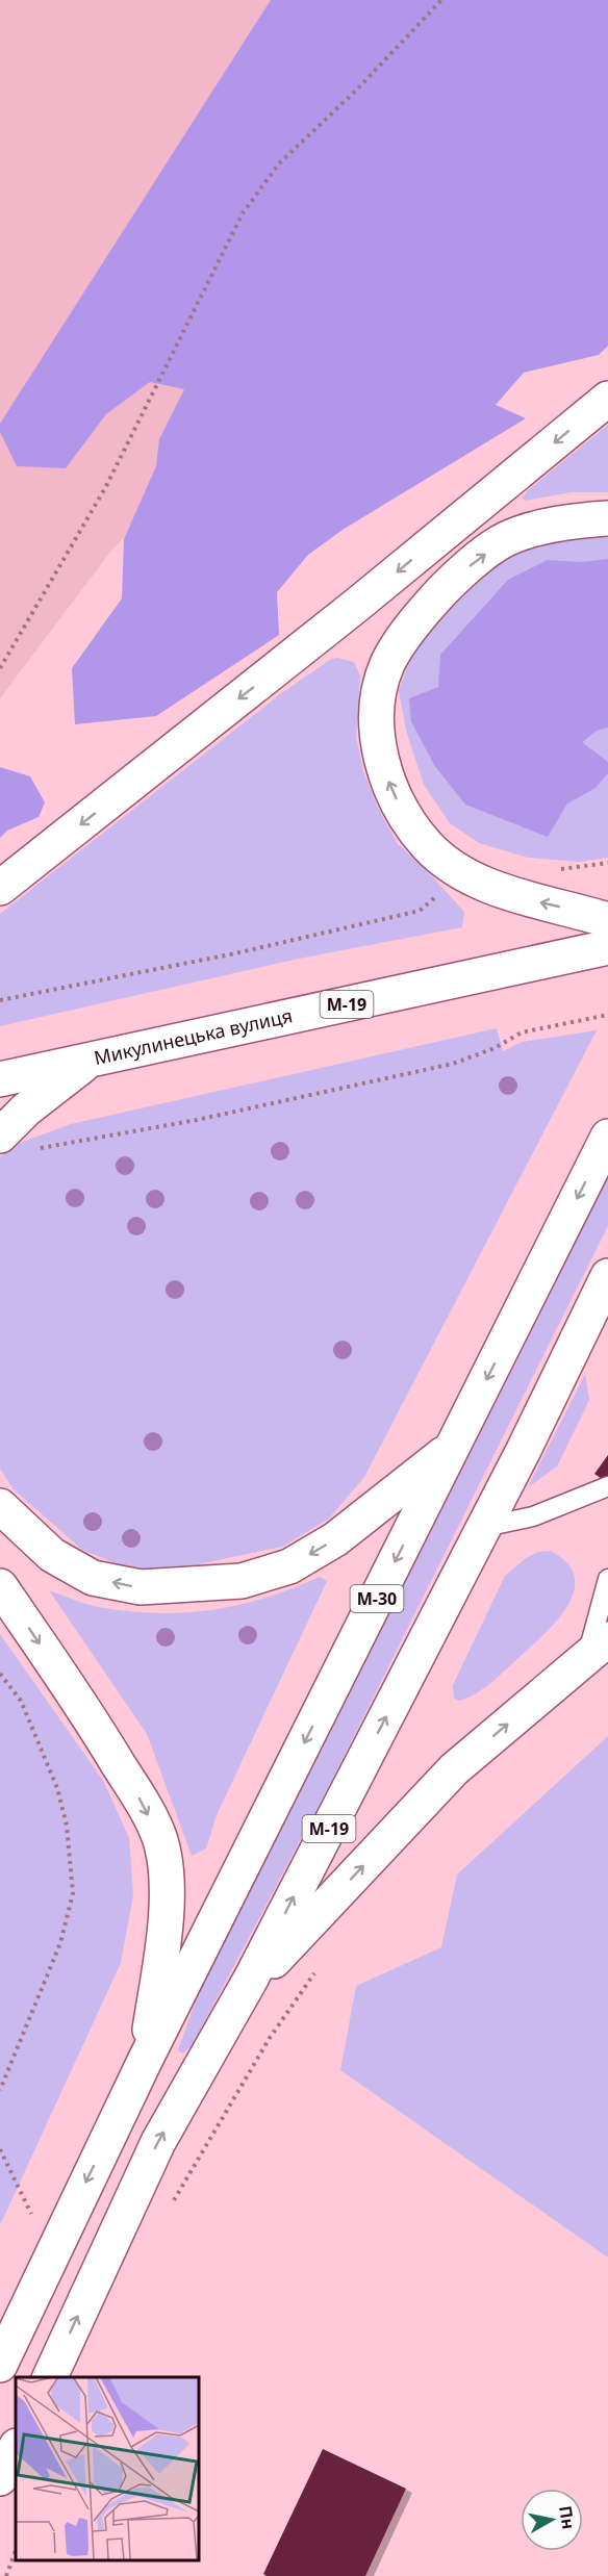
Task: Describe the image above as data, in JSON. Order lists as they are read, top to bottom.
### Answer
{
  "streets": {
    "highway": ["М-19", "Микулинецька вулиця", "М-30"]
  },
  "north": "right"
}
